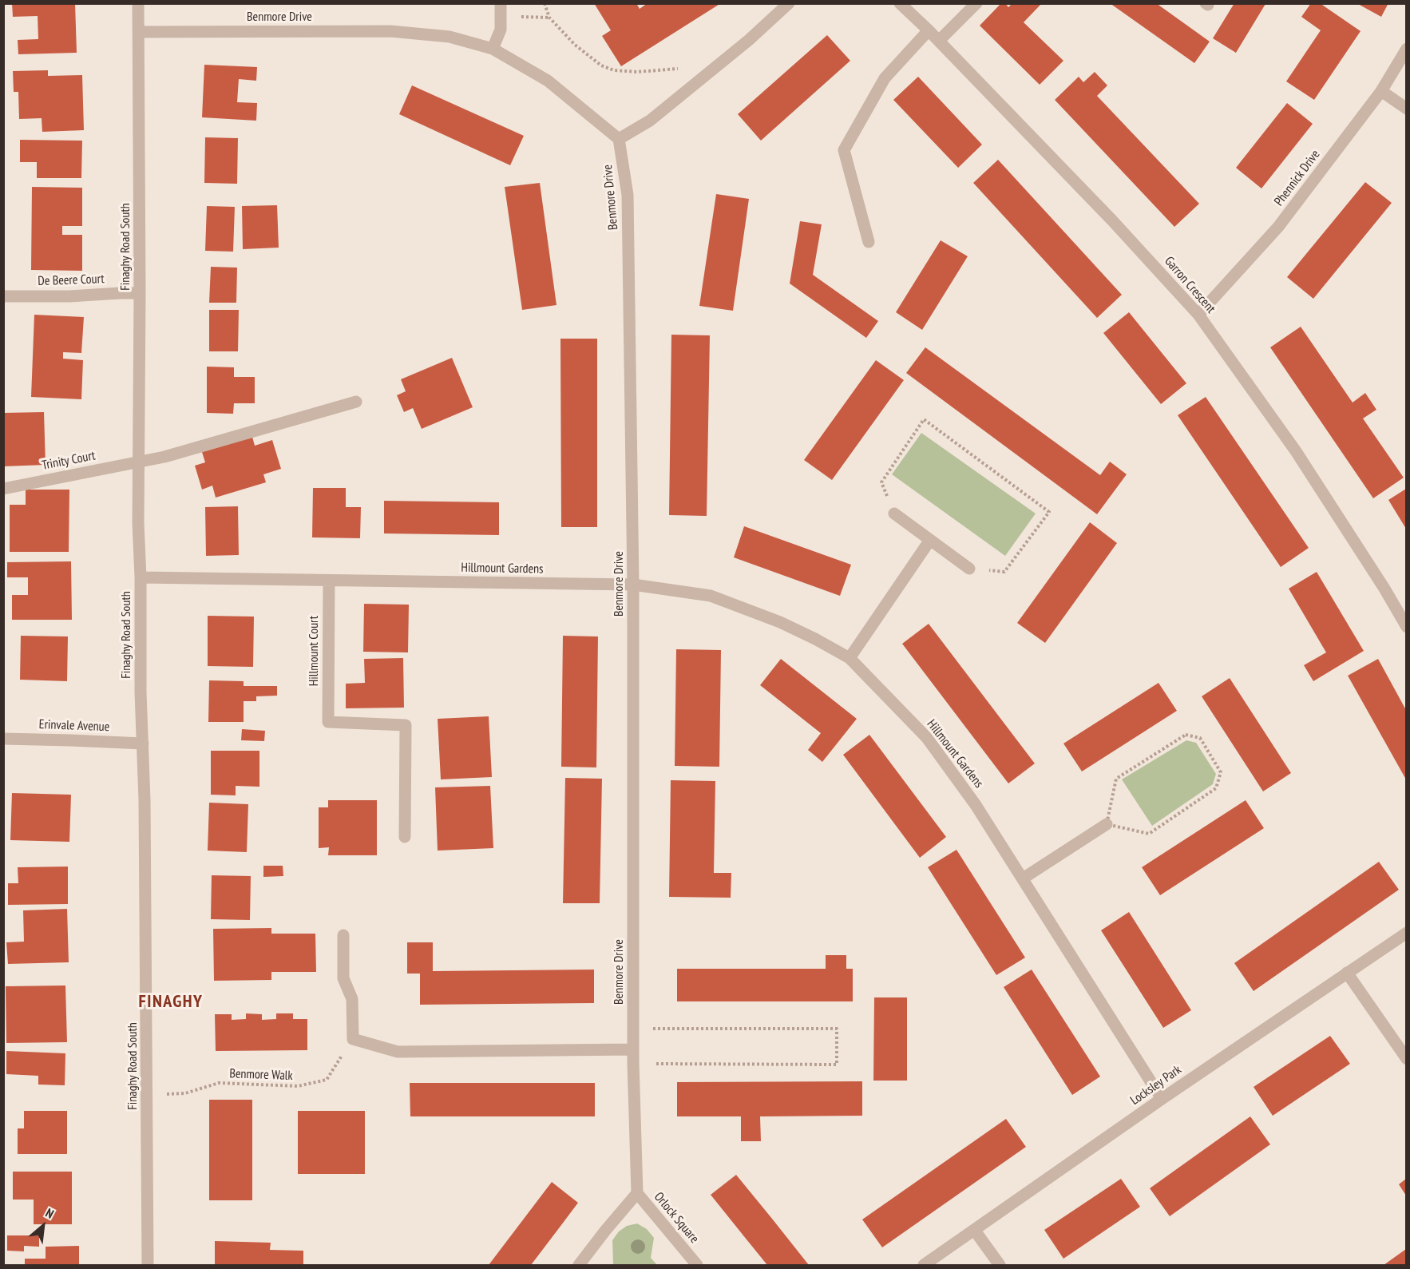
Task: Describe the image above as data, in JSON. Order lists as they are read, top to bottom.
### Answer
{
  "streets": {
    "street": [
      "Benmore Drive",
      "Phennick Drive",
      "Finaghy Road South",
      "De Beere Court",
      "Garron Crescent",
      "Trinity Court",
      "Hillmount Gardens",
      "Hillmount Court",
      "Erinvale Avenue",
      "Locksley Park",
      "Orlock Square"
    ],
    "path": ["Benmore Walk"]
  },
  "crossings": [
    ["Benmore Drive", "Finaghy Road South"],
    ["Benmore Drive", "Hillmount Gardens"],
    ["Benmore Drive", "Orlock Square"],
    ["Phennick Drive", "Garron Crescent"],
    ["Finaghy Road South", "De Beere Court"],
    ["Finaghy Road South", "Trinity Court"],
    ["Finaghy Road South", "Hillmount Gardens"],
    ["Finaghy Road South", "Erinvale Avenue"],
    ["Finaghy Road South", "Benmore Walk"],
    ["Hillmount Gardens", "Hillmount Court"],
    ["Hillmount Gardens", "Locksley Park"]
  ],
  "districts": ["FINAGHY"],
  "north": "top right"
}
